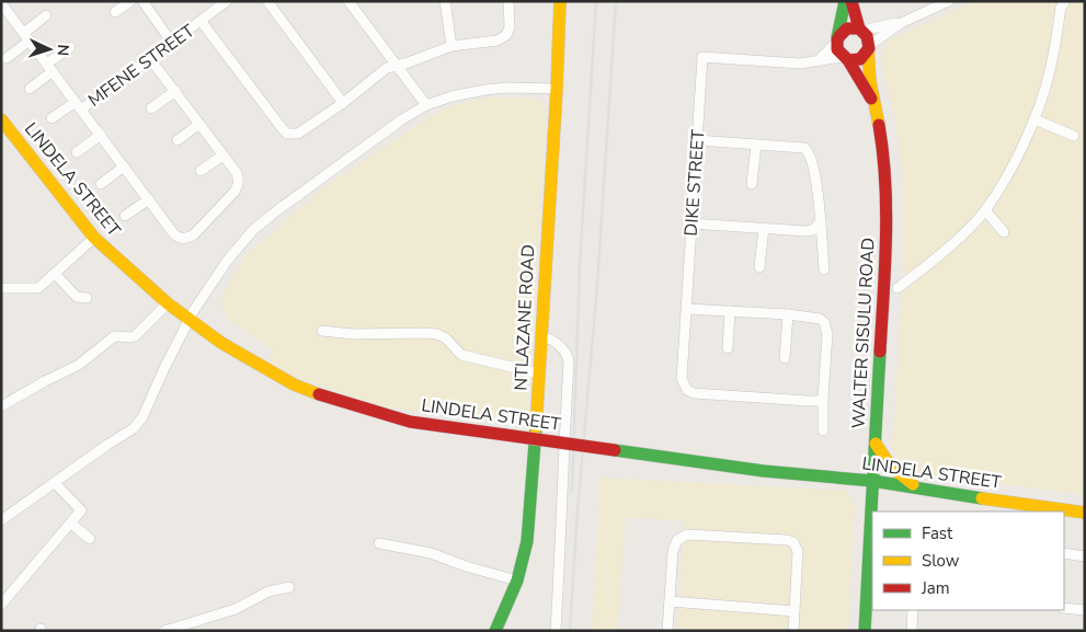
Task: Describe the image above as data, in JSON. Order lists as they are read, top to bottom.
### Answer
{
  "streets": {
    "street": [
      "MFENE STREET",
      "LINDELA STREET",
      "DIKE STREET",
      "NTLAZANE ROAD",
      "WALTER SISULU ROAD"
    ]
  },
  "crossings": [
    ["LINDELA STREET", "WALTER SISULU ROAD"]
  ],
  "legend": ["Fast", "Slow", "Jam"],
  "north": "right"
}
